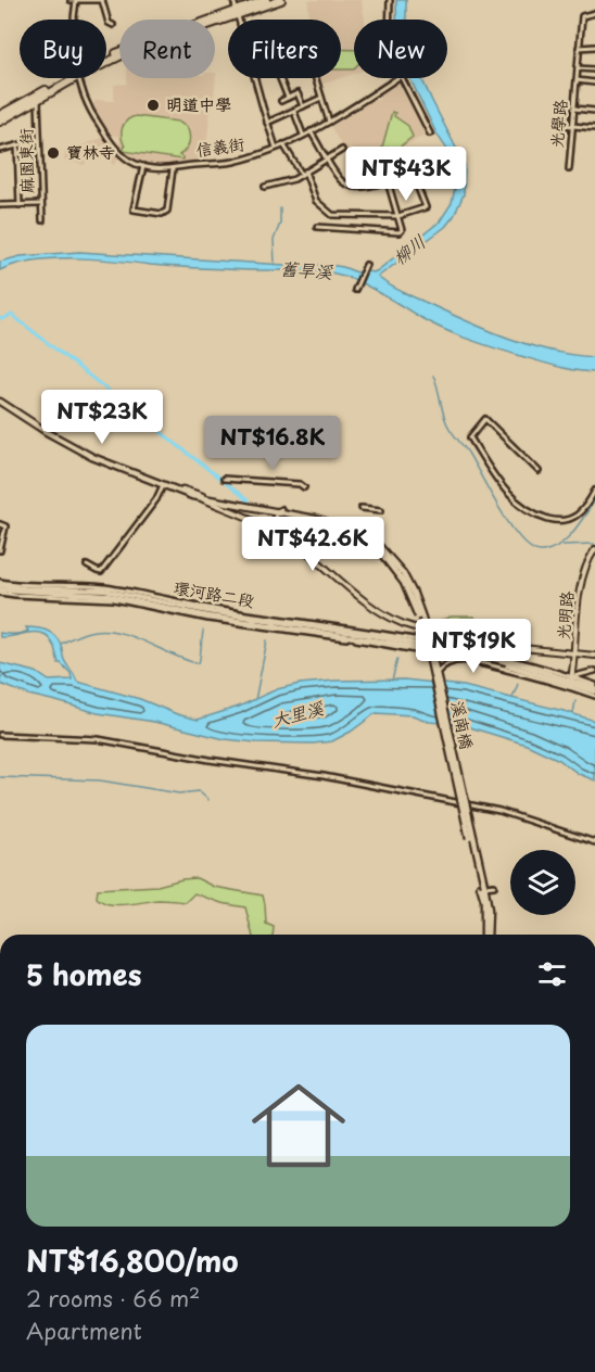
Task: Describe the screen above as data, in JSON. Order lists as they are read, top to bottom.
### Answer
{
  "streets": {
    "main road": ["溪南橋"],
    "street": [
      "光學路",
      "信義街",
      "麻園東街",
      "環河路二段",
      "光明路"
    ]
  },
  "water": ["柳川", "舊旱溪", "大里溪"],
  "places": ["明道中學", "寶林寺"],
  "page": {
    "chip": [
      "Buy",
      "Rent",
      "Filters",
      "New"
    ],
    "price": [
      "NT$43K",
      "NT$23K",
      "NT$16.8K",
      "NT$42.6K",
      "NT$19K"
    ],
    "heading": "5 homes",
    "list": [
      {
        "name": "NT$16,800/mo",
        "note": "2 rooms · 66 m² · Apartment"
      }
    ]
  }
}
